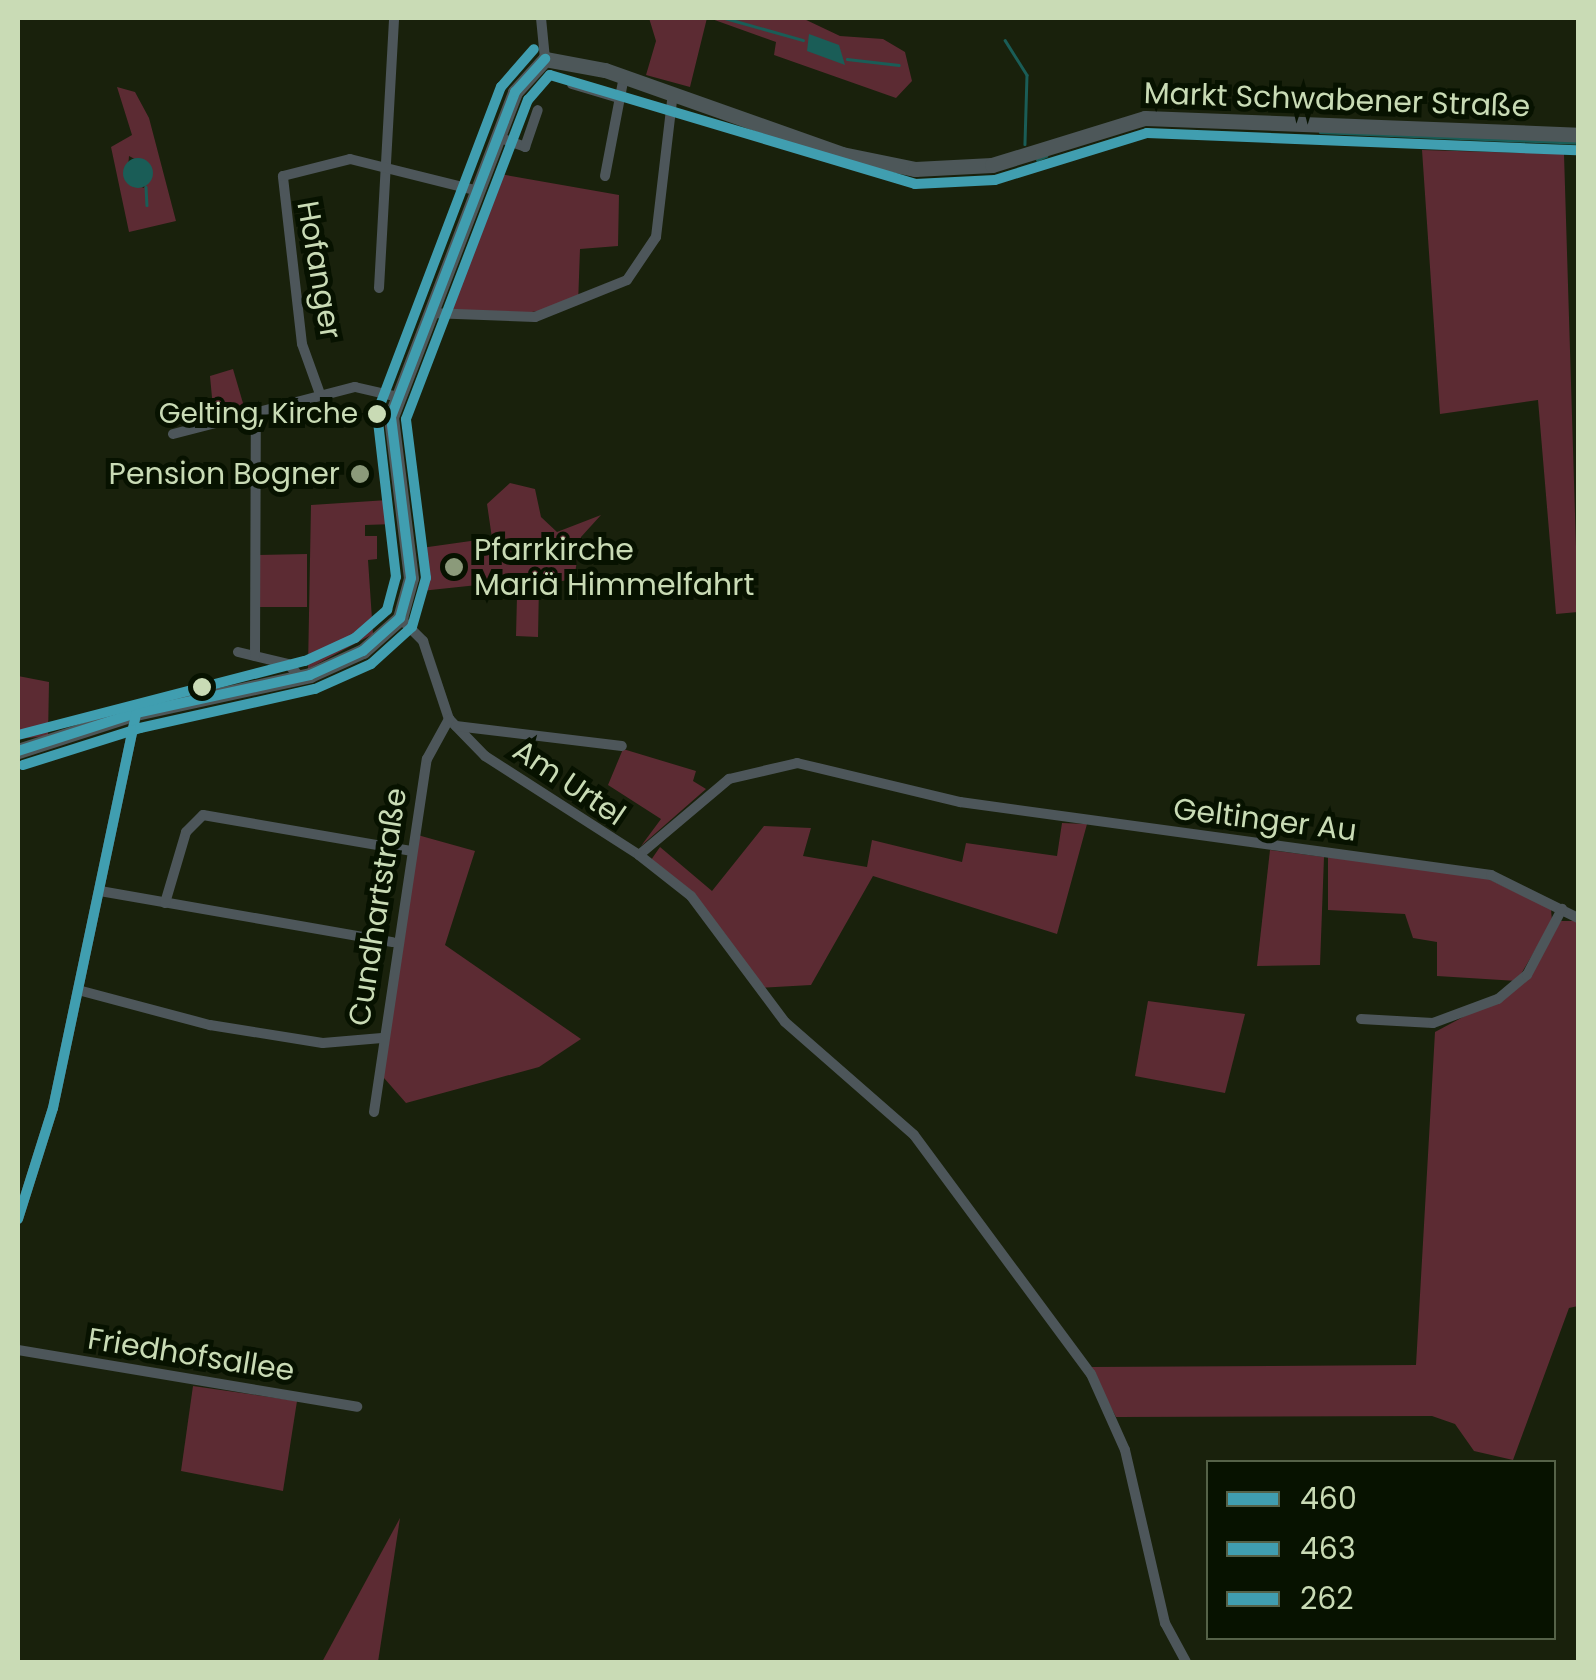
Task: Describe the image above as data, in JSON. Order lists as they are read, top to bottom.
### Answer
{
  "streets": {
    "main road": ["Markt Schwabener Straße"],
    "street": [
      "Hofanger",
      "Am Urtel",
      "Geltinger Au",
      "Cundhartstraße",
      "Friedhofsallee"
    ]
  },
  "crossings": [
    ["Am Urtel", "Geltinger Au"],
    ["Am Urtel", "Cundhartstraße"]
  ],
  "places": ["Gelting, Kirche", "Pension Bogner", "Pfarrkirche Mariä Himmelfahrt"],
  "lines": ["transit line 262", "transit line 460", "transit line 463"],
  "legend": ["460", "463", "262"]
}
